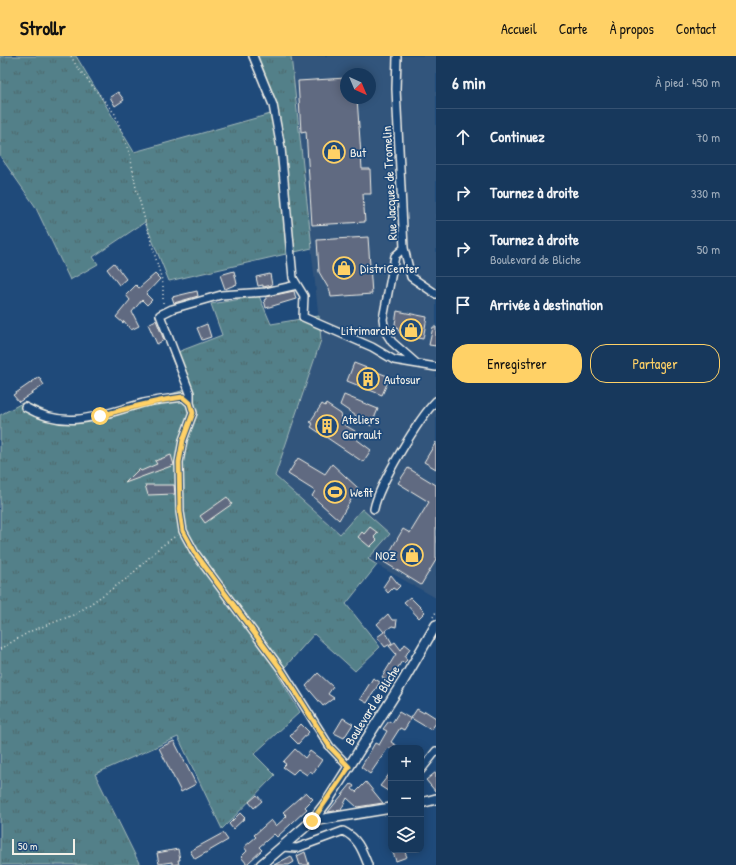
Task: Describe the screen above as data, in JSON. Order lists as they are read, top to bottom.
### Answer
{
  "streets": {
    "main road": ["Boulevard de Bliche"],
    "street": ["Rue Jacques de Tromelin"]
  },
  "places": {
    "shop": [
      "But",
      "DistriCenter",
      "Litrimarché",
      "NOZ"
    ],
    "building": ["Autosur", "Ateliers Garrault"],
    "sports": ["Wefit"]
  },
  "scale_bar": "50 m",
  "north": "bottom right",
  "page": {
    "header": "Strollr",
    "nav": [
      "Accueil",
      "Carte",
      "À propos",
      "Contact"
    ],
    "heading": ["6 min", "À pied · 450 m"],
    "list": [
      ["Continuez", "70 m"],
      ["Tournez à droite", "330 m"],
      ["Tournez à droite", "Boulevard de Bliche", "50 m"],
      "Arrivée à destination"
    ],
    "buttons": ["Enregistrer", "Partager"],
    "map_buttons": ["+", "−"],
    "scale": "50 m"
  }
}
